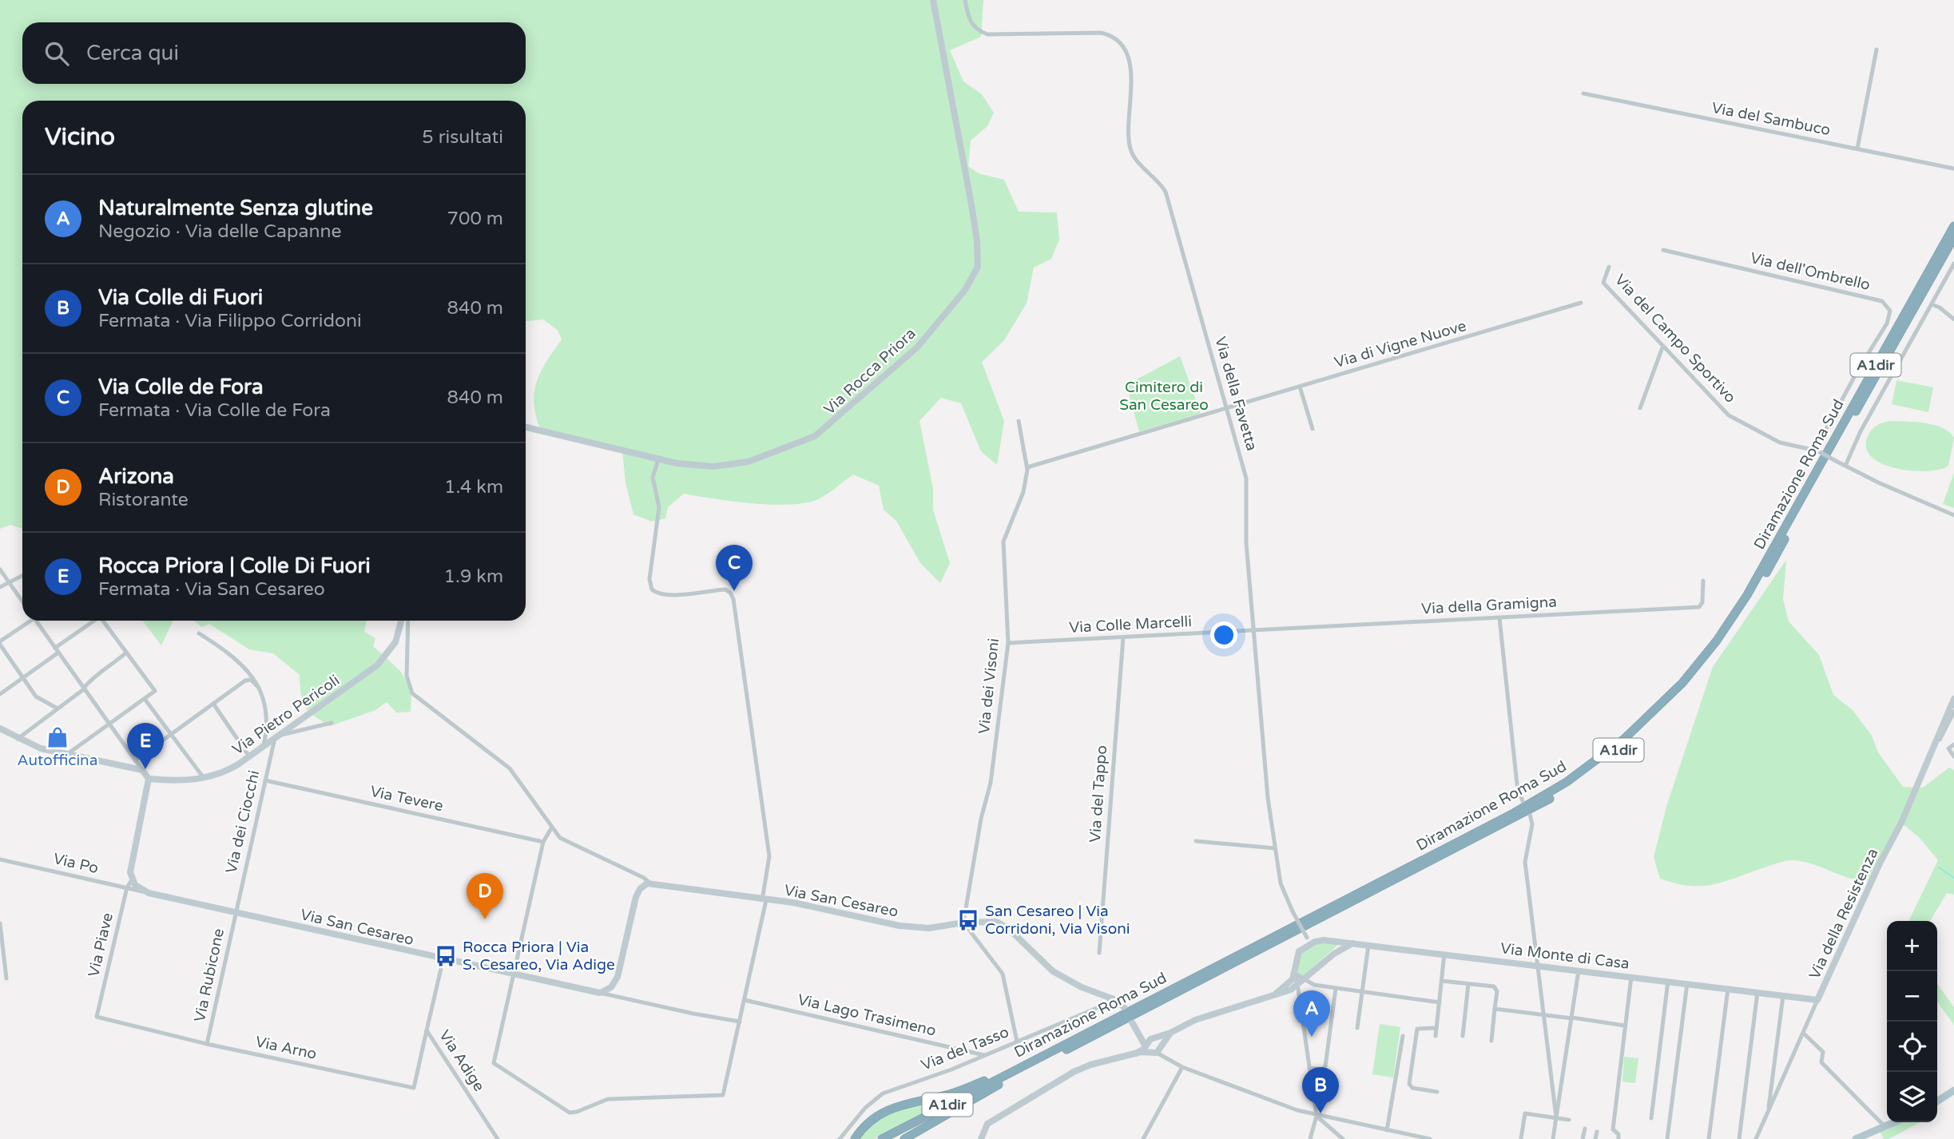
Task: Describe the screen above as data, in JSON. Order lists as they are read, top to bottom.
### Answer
{
  "streets": {
    "highway": ["A1dir", "Diramazione Roma Sud"],
    "street": [
      "Via del Sambuco",
      "Via dell'Ombrello",
      "Via del Campo Sportivo",
      "Via di Vigne Nuove",
      "Via Rocca Priora",
      "Via della Favetta",
      "Via della Gramigna",
      "Via Colle Marcelli",
      "Via dei Visoni",
      "Via Pietro Pericoli",
      "Via del Tappo",
      "Via Tevere",
      "Via dei Ciocchi",
      "Via Po",
      "Via San Cesareo",
      "Via della Resistenza",
      "Via Piave",
      "Via Monte di Casa",
      "Via Rubicone",
      "Via Lago Trasimeno",
      "Via Arno",
      "Via del Tasso",
      "Via Adige"
    ]
  },
  "crossings": [
    ["Via dell'Ombrello", "Via del Campo Sportivo"],
    ["Via di Vigne Nuove", "Via della Favetta"],
    ["Via di Vigne Nuove", "Via dei Visoni"],
    ["A1dir", "Diramazione Roma Sud"],
    ["Via della Favetta", "Via della Gramigna"],
    ["Via della Favetta", "Via Colle Marcelli"],
    ["Via della Favetta", "Via Monte di Casa"],
    ["Via della Gramigna", "Via Colle Marcelli"],
    ["Via Colle Marcelli", "Via dei Visoni"],
    ["Via Colle Marcelli", "Via del Tappo"],
    ["Via dei Visoni", "Via San Cesareo"],
    ["Via Pietro Pericoli", "Via dei Ciocchi"],
    ["Via Tevere", "Via dei Ciocchi"],
    ["Via dei Ciocchi", "Via San Cesareo"],
    ["Via dei Ciocchi", "Via Rubicone"],
    ["Via Po", "Via San Cesareo"],
    ["Via Po", "Via Piave"],
    ["Via San Cesareo", "Via Piave"],
    ["Via San Cesareo", "Via Rubicone"],
    ["Via San Cesareo", "Via del Tasso"],
    ["Via San Cesareo", "Via Adige"],
    ["Via della Resistenza", "Via Monte di Casa"],
    ["Via Piave", "Via Arno"],
    ["Via Rubicone", "Via Arno"],
    ["Via Lago Trasimeno", "Via del Tasso"],
    ["Via Arno", "Via Adige"]
  ],
  "parks": ["Cimitero di San Cesareo"],
  "places": {
    "shop": ["Autofficina"],
    "bus stop": ["San Cesareo | Via Corridoni, Via Visoni", "Rocca Priora | Via S. Cesareo, Via Adige"]
  },
  "page": {
    "search": "Cerca qui",
    "heading": ["Vicino", "5 risultati"],
    "list": [
      {
        "mark": "A",
        "name": "Naturalmente Senza glutine",
        "note": "Negozio · Via delle Capanne",
        "value": "700 m"
      },
      {
        "mark": "B",
        "name": "Via Colle di Fuori",
        "note": "Fermata · Via Filippo Corridoni",
        "value": "840 m"
      },
      {
        "mark": "C",
        "name": "Via Colle de Fora",
        "note": "Fermata · Via Colle de Fora",
        "value": "840 m"
      },
      {
        "mark": "D",
        "name": "Arizona",
        "note": "Ristorante",
        "value": "1.4 km"
      },
      {
        "mark": "E",
        "name": "Rocca Priora | Colle Di Fuori",
        "note": "Fermata · Via San Cesareo",
        "value": "1.9 km"
      }
    ],
    "pins": [
      "C",
      "E",
      "D",
      "A",
      "B"
    ],
    "map_buttons": ["+", "−"]
  }
}
